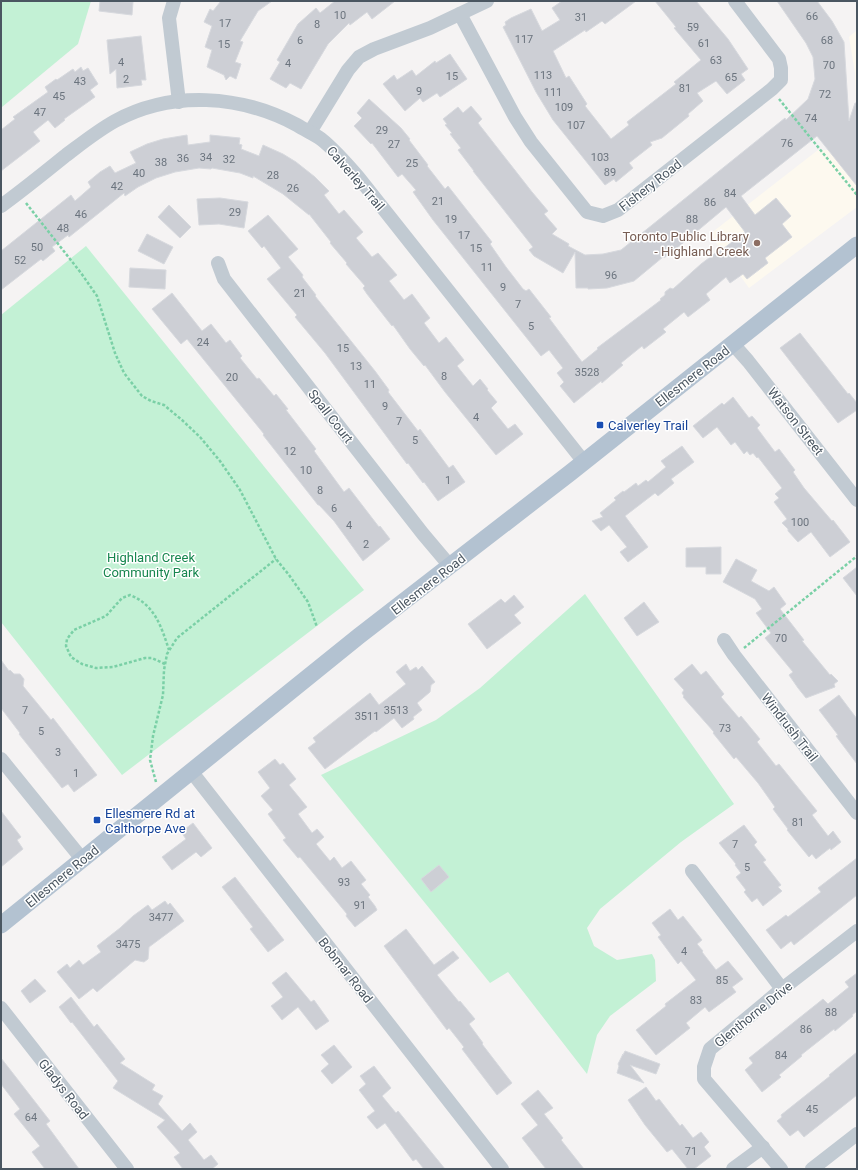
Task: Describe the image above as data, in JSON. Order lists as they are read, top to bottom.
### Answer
{
  "streets": {
    "main road": ["Ellesmere Road"],
    "street": [
      "Calverley Trail",
      "Fishery Road",
      "Spall Court",
      "Watson Street",
      "Windrush Trail",
      "Bobmar Road",
      "Glenthorne Drive",
      "Gladys Road"
    ]
  },
  "crossings": [
    ["Calverley Trail", "Ellesmere Road"],
    ["Ellesmere Road", "Spall Court"],
    ["Ellesmere Road", "Watson Street"],
    ["Ellesmere Road", "Bobmar Road"]
  ],
  "parks": ["Highland Creek Community Park"],
  "places": {
    "other": ["Toronto Public Library - Highland Creek"],
    "transit": ["Calverley Trail", "Ellesmere Rd at Calthorpe Ave"]
  },
  "house_numbers": [
    "10",
    "66",
    "31",
    "17",
    "8",
    "59",
    "117",
    "6",
    "68",
    "61",
    "15",
    "63",
    "4",
    "4",
    "70",
    "113",
    "15",
    "65",
    "2",
    "43",
    "81",
    "9",
    "111",
    "72",
    "45",
    "109",
    "47",
    "74",
    "107",
    "29",
    "76",
    "27",
    "34",
    "103",
    "36",
    "32",
    "38",
    "25",
    "89",
    "40",
    "28",
    "42",
    "26",
    "84",
    "21",
    "86",
    "29",
    "46",
    "19",
    "88",
    "48",
    "17",
    "50",
    "15",
    "52",
    "11",
    "96",
    "9",
    "21",
    "7",
    "5",
    "24",
    "15",
    "13",
    "3528",
    "8",
    "20",
    "11",
    "9",
    "4",
    "7",
    "5",
    "12",
    "10",
    "1",
    "8",
    "6",
    "100",
    "4",
    "2",
    "70",
    "7",
    "3513",
    "3511",
    "73",
    "5",
    "3",
    "1",
    "81",
    "7",
    "5",
    "93",
    "91",
    "3477",
    "3475",
    "4",
    "85",
    "83",
    "88",
    "86",
    "84",
    "45",
    "64",
    "71"
  ]
}
